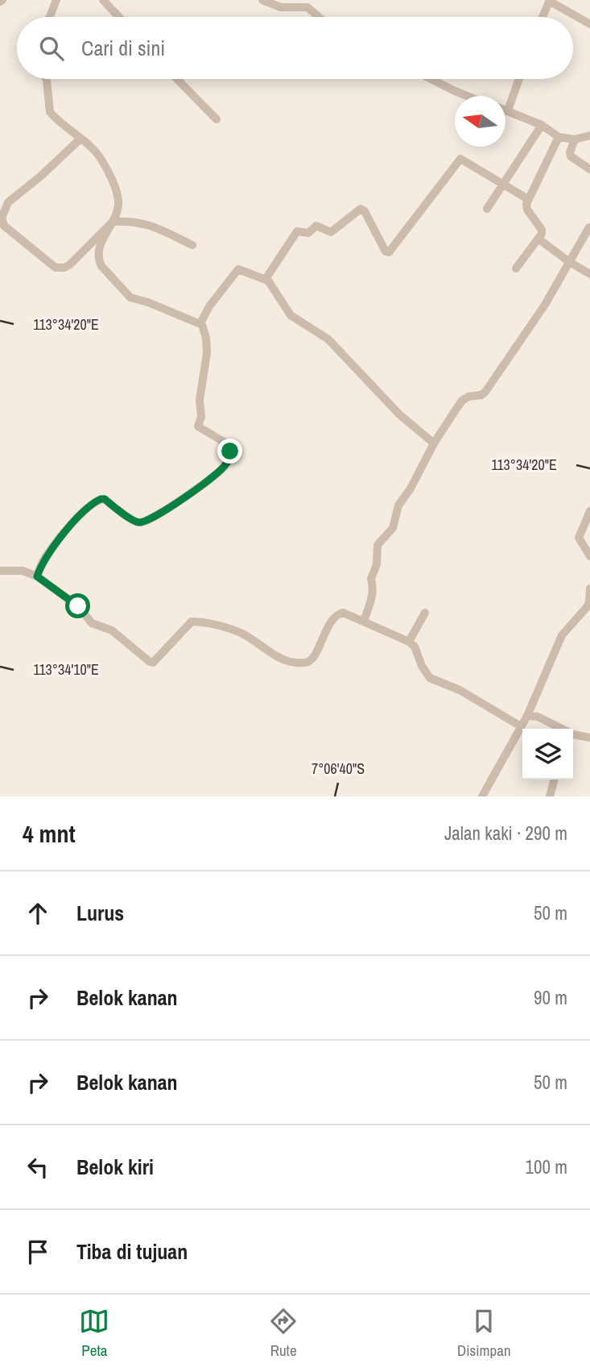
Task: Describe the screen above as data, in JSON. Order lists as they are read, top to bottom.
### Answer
{
  "north": "left",
  "page": {
    "search": "Cari di sini",
    "heading": ["4 mnt", "Jalan kaki · 290 m"],
    "list": [
      ["Lurus", "50 m"],
      ["Belok kanan", "90 m"],
      ["Belok kanan", "50 m"],
      ["Belok kiri", "100 m"],
      "Tiba di tujuan"
    ],
    "nav": ["Peta", "Rute", "Disimpan"]
  },
  "coordinates": ["113°34'20\"E", "113°34'10\"E", "7°06'40\"S"]
}
